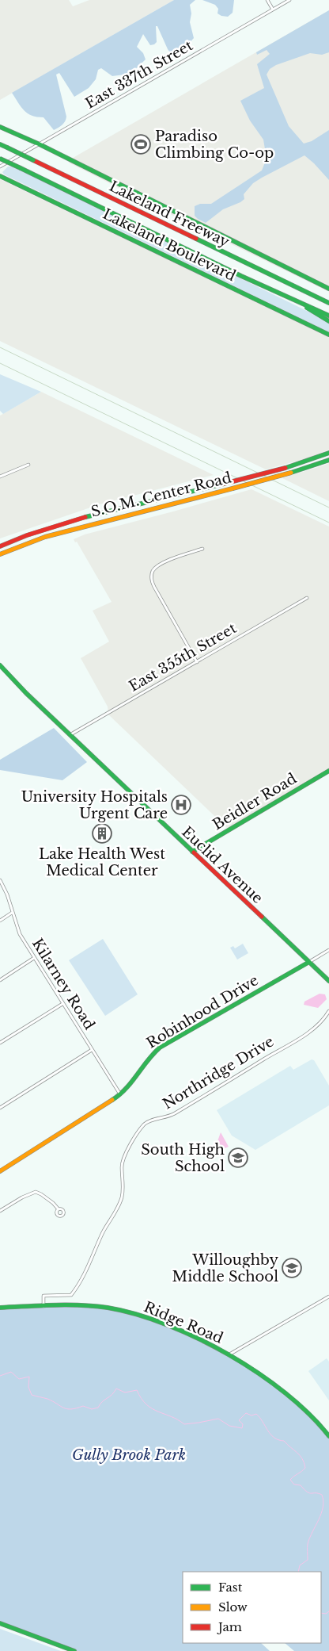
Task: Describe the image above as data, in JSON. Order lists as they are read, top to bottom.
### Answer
{
  "streets": {
    "main road": [
      "Lakeland Freeway",
      "Lakeland Boulevard",
      "S.O.M. Center Road",
      "Beidler Road",
      "Euclid Avenue",
      "Robinhood Drive",
      "Ridge Road"
    ],
    "street": [
      "East 337th Street",
      "East 355th Street",
      "Kilarney Road",
      "Northridge Drive"
    ]
  },
  "crossings": [
    ["East 355th Street", "Euclid Avenue"],
    ["Beidler Road", "Euclid Avenue"],
    ["Euclid Avenue", "Robinhood Drive"],
    ["Kilarney Road", "Robinhood Drive"],
    ["Northridge Drive", "Ridge Road"]
  ],
  "parks": ["Gully Brook Park"],
  "places": {
    "sports": ["Paradiso Climbing Co-op"],
    "hospital": ["University Hospitals Urgent Care"],
    "building": ["Lake Health West Medical Center"],
    "school or university": ["South High School", "Willoughby Middle School"]
  },
  "legend": ["Fast", "Slow", "Jam"]
}
